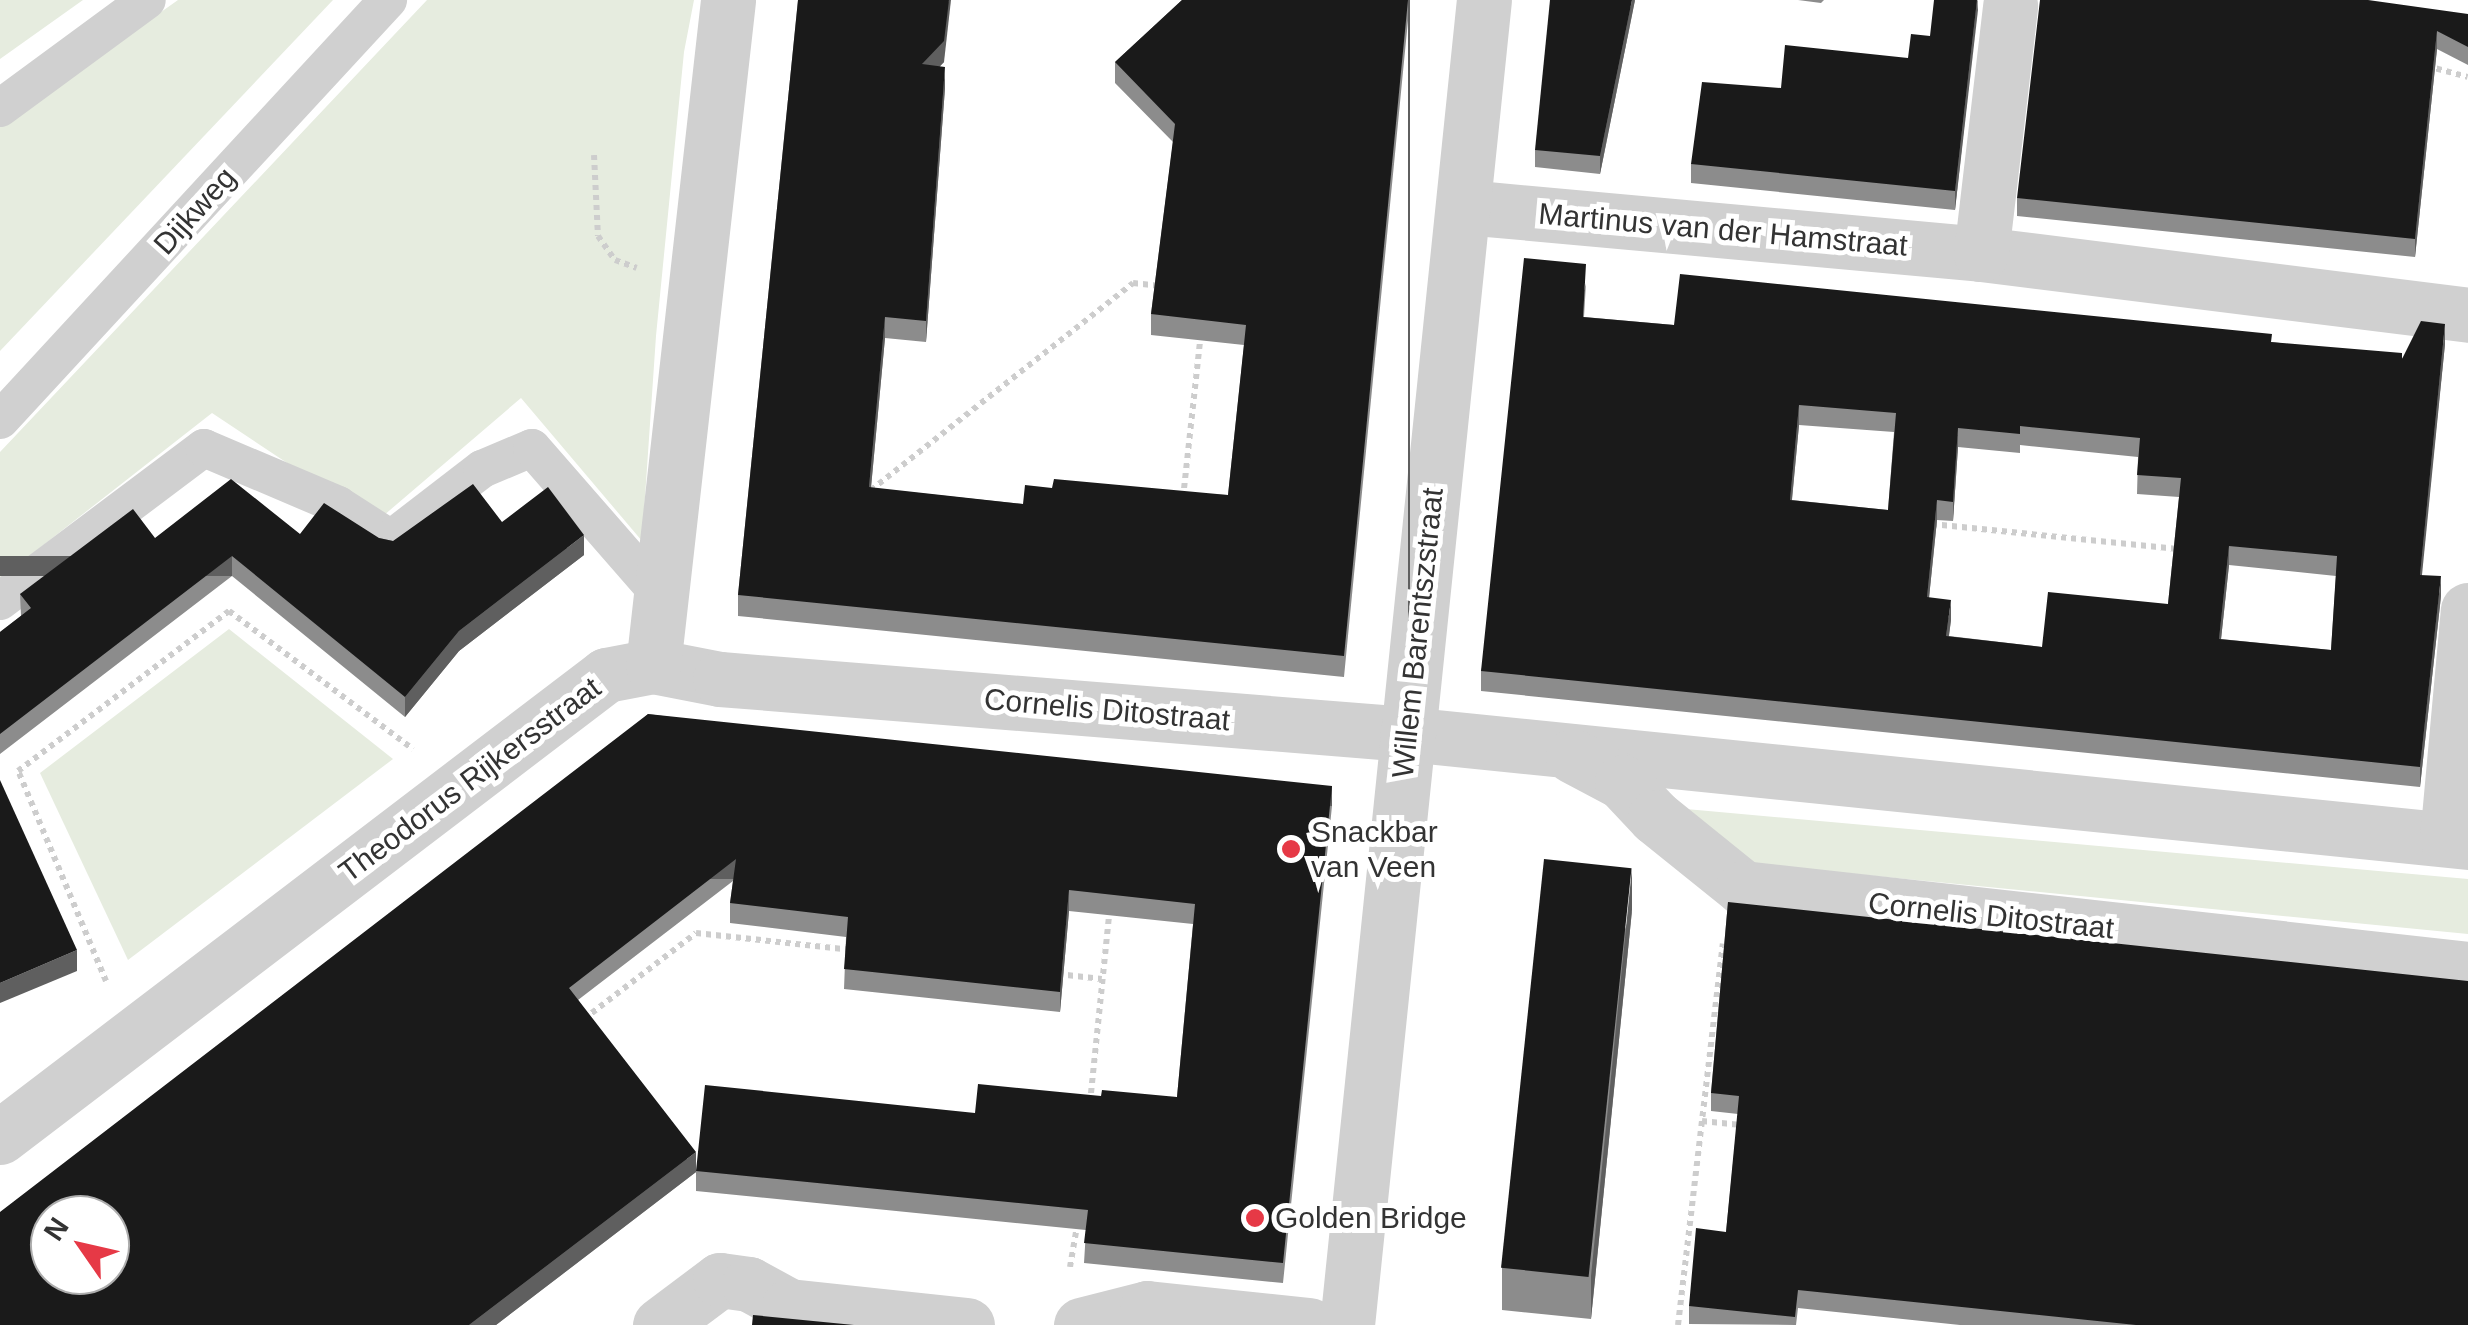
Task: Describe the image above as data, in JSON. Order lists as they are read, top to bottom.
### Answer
{
  "streets": {
    "street": [
      "Martinus van der Hamstraat",
      "Willem Barentszstraat",
      "Cornelis Ditostraat",
      "Theodorus Rijkersstraat"
    ],
    "lane": ["Dijkweg"]
  },
  "crossings": [
    ["Martinus van der Hamstraat", "Willem Barentszstraat"],
    ["Willem Barentszstraat", "Cornelis Ditostraat"],
    ["Cornelis Ditostraat", "Theodorus Rijkersstraat"]
  ],
  "places": ["Snackbar van Veen", "Golden Bridge"],
  "north": "top left"
}
